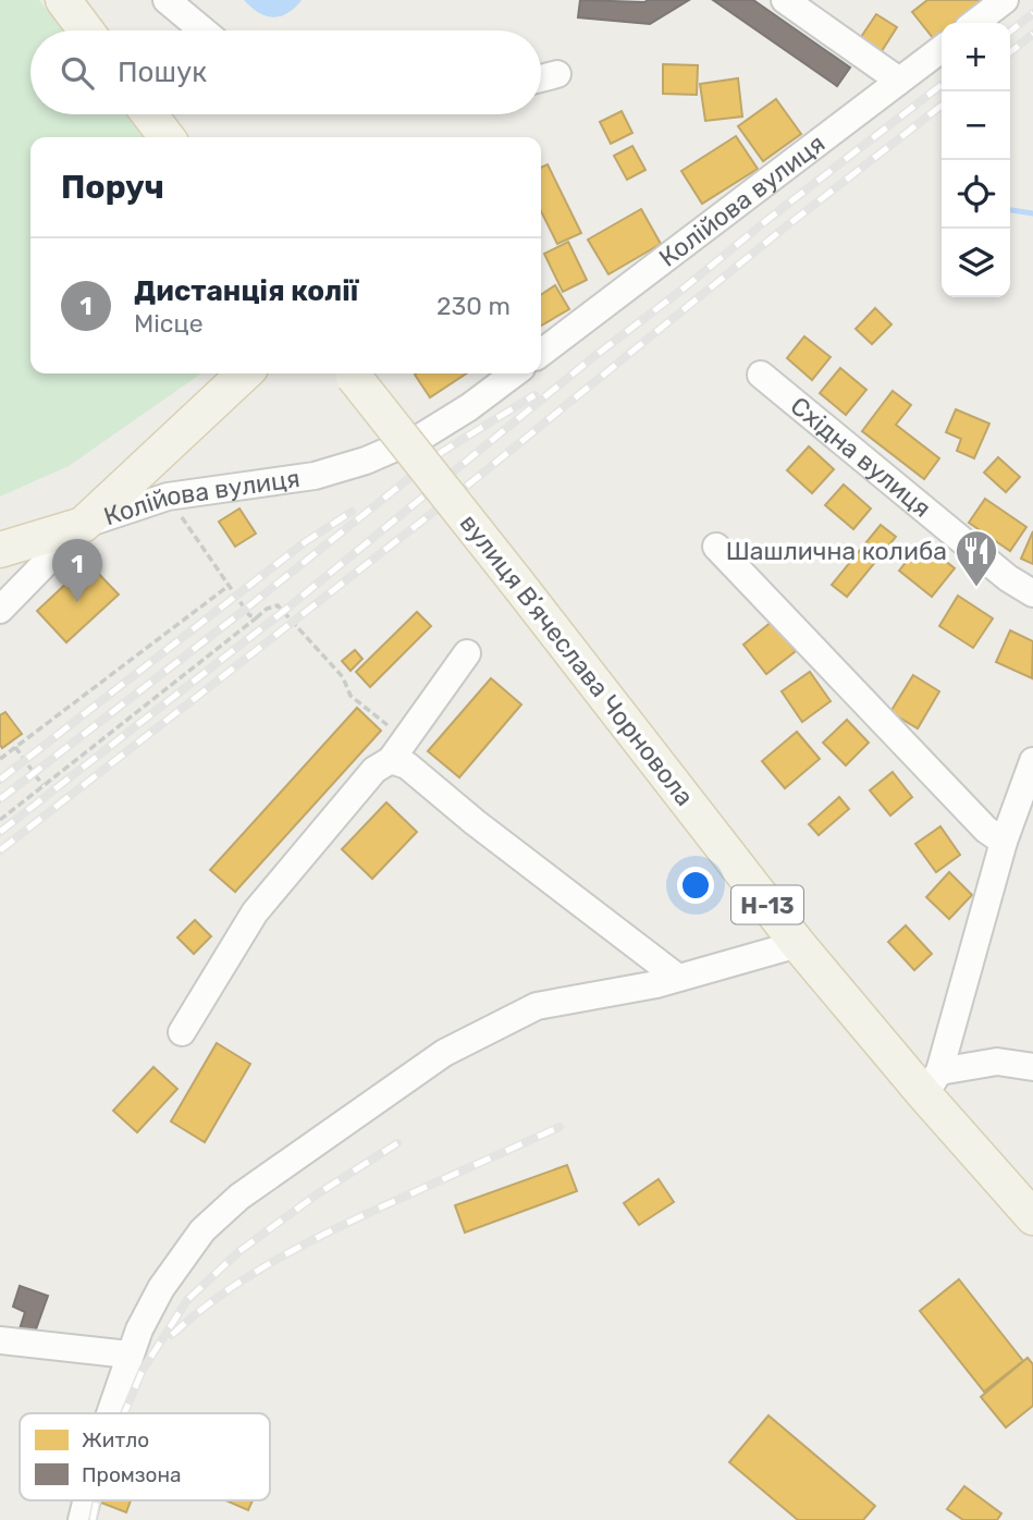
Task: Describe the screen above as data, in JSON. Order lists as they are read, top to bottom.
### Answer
{
  "streets": {
    "main road": ["вулиця Вʼячеслава Чорновола", "Н-13"],
    "street": ["Колійова вулиця", "Східна вулиця"]
  },
  "places": {
    "restaurant": ["Шашлична колиба"]
  },
  "legend": ["Житло", "Промзона"],
  "page": {
    "map_buttons": ["+", "−"],
    "search": "Пошук",
    "heading": "Поруч",
    "list": [
      {
        "mark": "1",
        "name": "Дистанція колії",
        "note": "Місце",
        "value": "230 m"
      }
    ],
    "pins": "1"
  }
}
